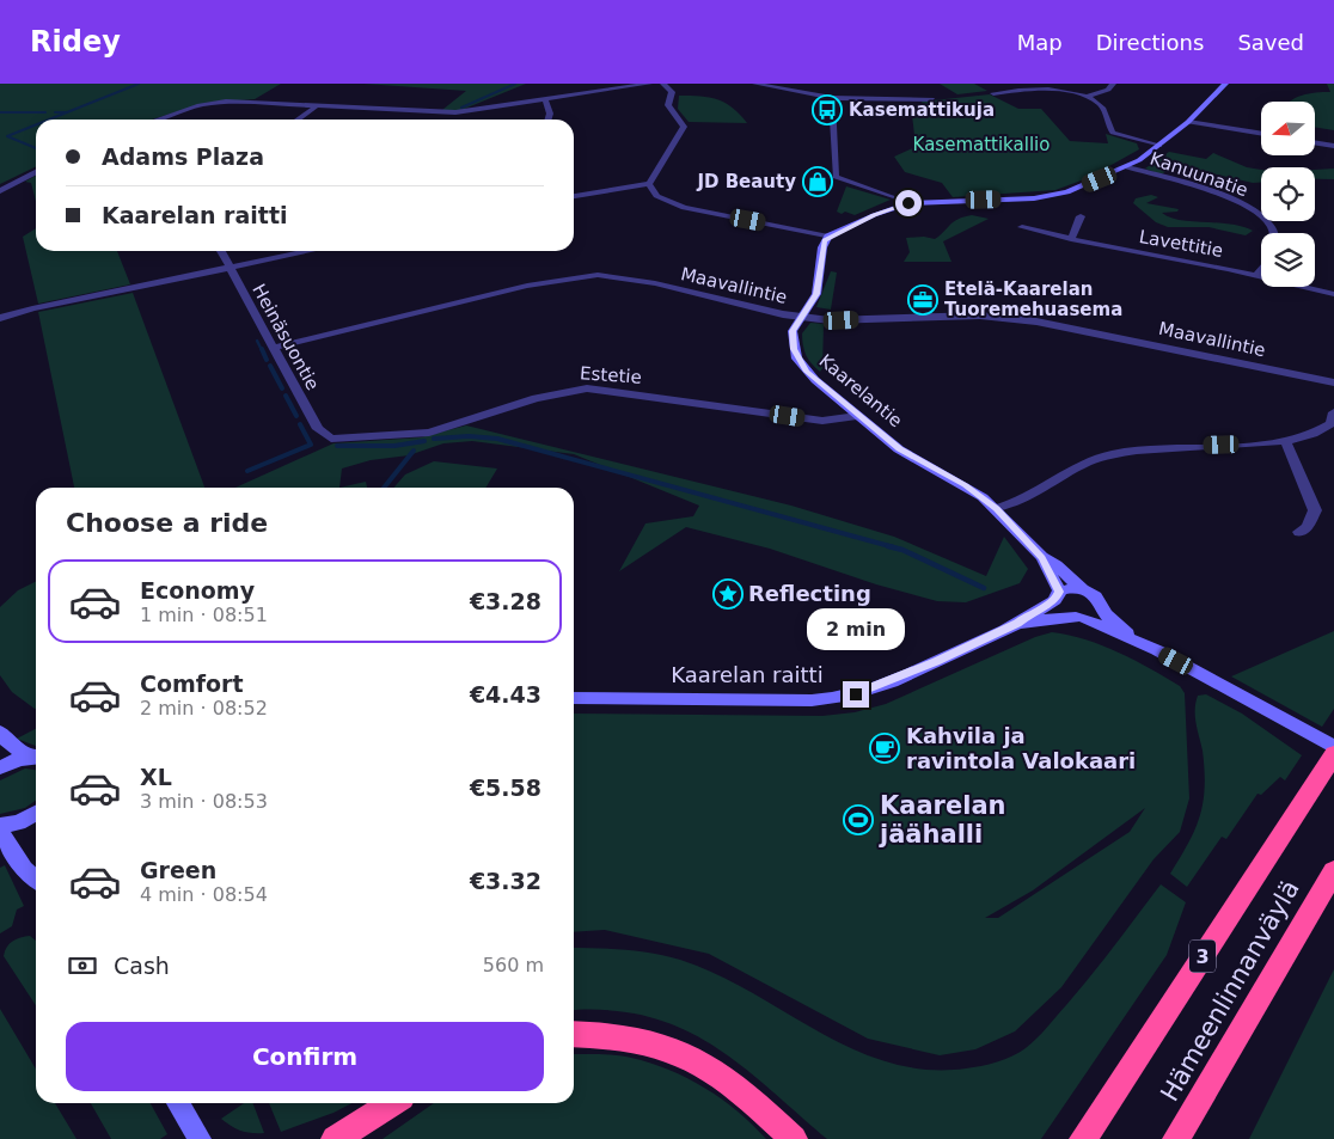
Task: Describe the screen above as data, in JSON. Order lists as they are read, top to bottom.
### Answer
{
  "streets": {
    "highway": ["3", "Hämeenlinnanväylä"],
    "main road": ["Kaarelantie", "Kaarelan raitti"],
    "street": [
      "Kanuunatie",
      "Lavettitie",
      "Maavallintie",
      "Heinäsuontie",
      "Estetie"
    ]
  },
  "crossings": [
    ["Maavallintie", "Heinäsuontie"],
    ["Maavallintie", "Kaarelantie"],
    ["Heinäsuontie", "Estetie"],
    ["Estetie", "Kaarelantie"],
    ["Kaarelantie", "Kaarelan raitti"]
  ],
  "parks": ["Kasemattikallio"],
  "places": {
    "bus stop": ["Kasemattikuja"],
    "shop": ["JD Beauty"],
    "office": ["Etelä-Kaarelan Tuoremehuasema"],
    "place": ["Reflecting"],
    "cafe": ["Kahvila ja ravintola Valokaari"],
    "sports": ["Kaarelan jäähalli"]
  },
  "north": "left",
  "page": {
    "header": "Ridey",
    "nav": ["Map", "Directions", "Saved"],
    "banner": ["Adams Plaza", "Kaarelan raitti"],
    "heading": "Choose a ride",
    "list": [
      {
        "name": "Economy",
        "note": "1 min · 08:51",
        "value": "€3.28"
      },
      {
        "name": "Comfort",
        "note": "2 min · 08:52",
        "value": "€4.43"
      },
      {
        "name": "XL",
        "note": "3 min · 08:53",
        "value": "€5.58"
      },
      {
        "name": "Green",
        "note": "4 min · 08:54",
        "value": "€3.32"
      }
    ],
    "bubble": "2 min",
    "pay": ["Cash", "560 m"],
    "buttons": "Confirm"
  }
}
